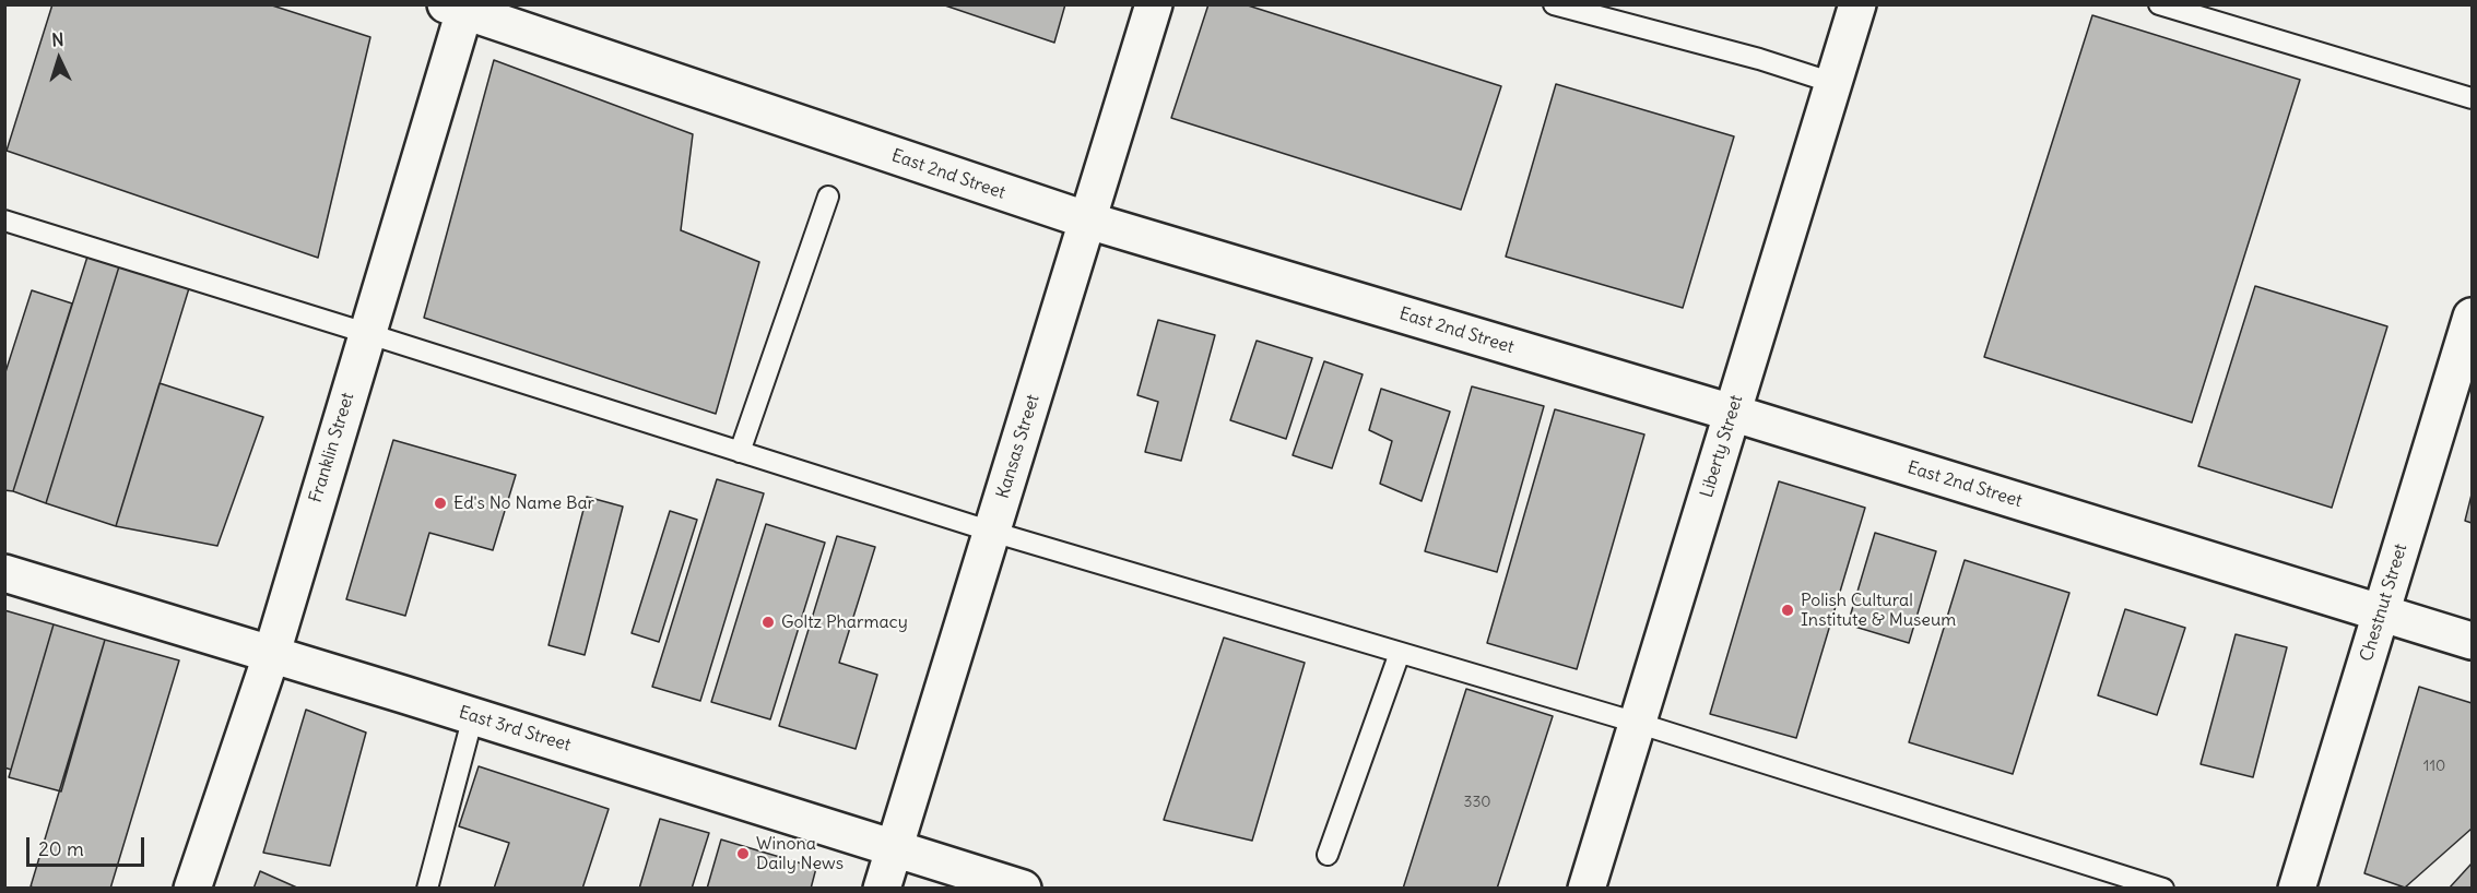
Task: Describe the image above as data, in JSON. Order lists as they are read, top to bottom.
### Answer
{
  "streets": {
    "street": [
      "East 2nd Street",
      "Kansas Street",
      "Liberty Street",
      "Franklin Street",
      "Chestnut Street",
      "East 3rd Street"
    ]
  },
  "crossings": [
    ["East 2nd Street", "Kansas Street"],
    ["East 2nd Street", "Liberty Street"],
    ["East 2nd Street", "Franklin Street"],
    ["East 2nd Street", "Chestnut Street"],
    ["Kansas Street", "East 3rd Street"],
    ["Franklin Street", "East 3rd Street"]
  ],
  "places": [
    "Ed's No Name Bar",
    "Polish Cultural Institute & Museum",
    "Goltz Pharmacy",
    "Winona Daily News"
  ],
  "house_numbers": ["110", "330"],
  "scale_bar": "20 m",
  "north": "top"
}
